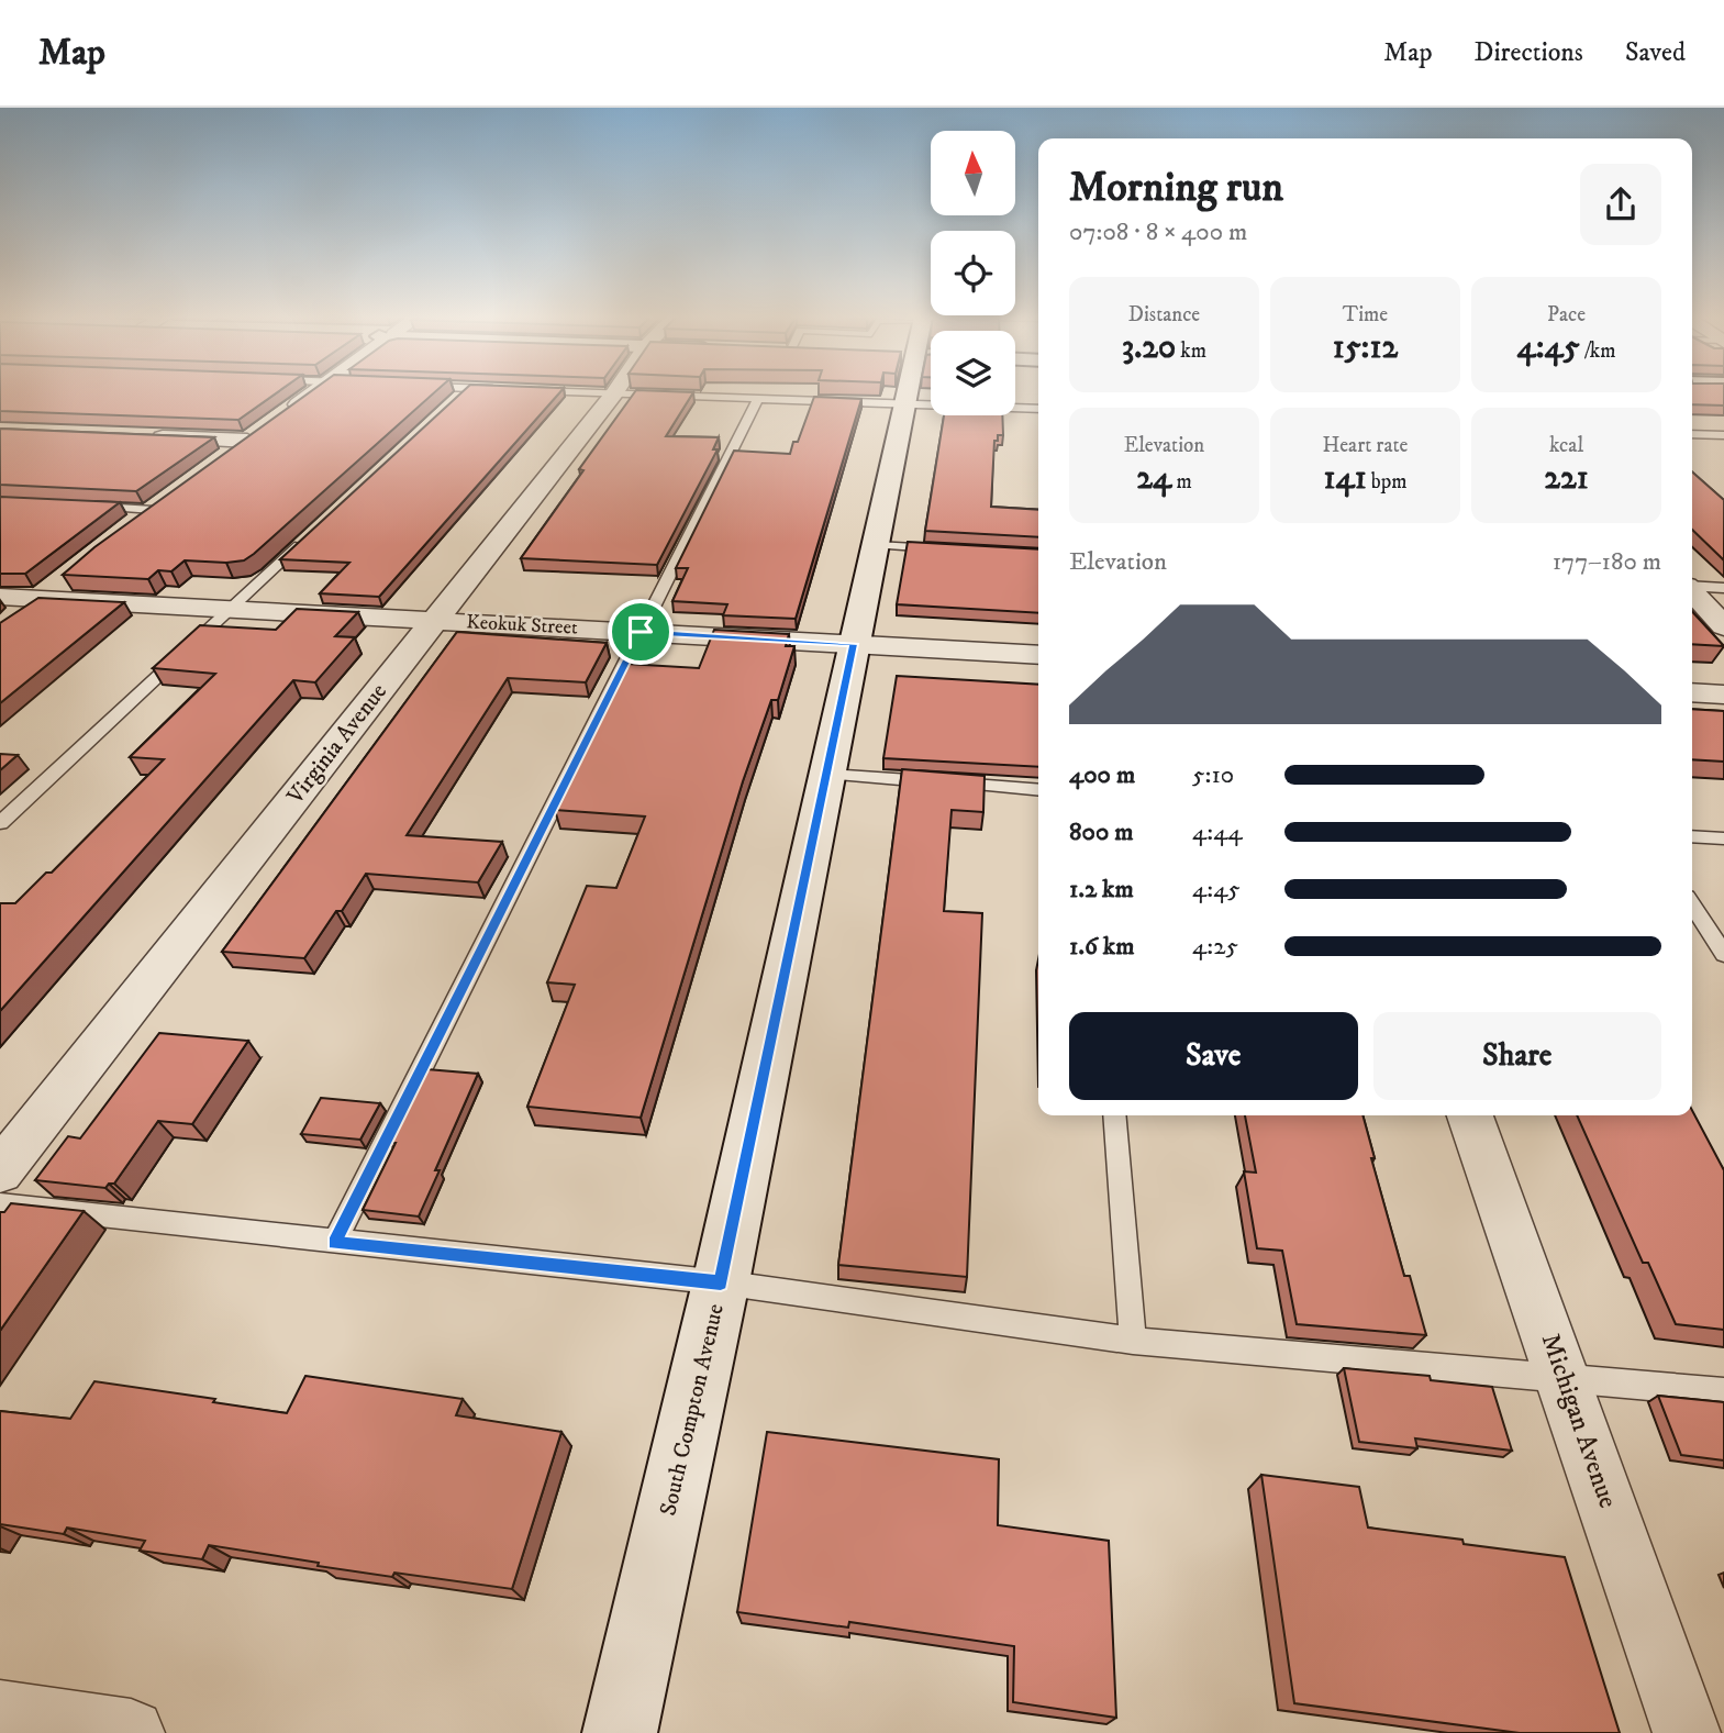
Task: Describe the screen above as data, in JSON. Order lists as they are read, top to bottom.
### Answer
{
  "streets": {
    "street": [
      "Keokuk Street",
      "Virginia Avenue",
      "South Compton Avenue",
      "Michigan Avenue"
    ]
  },
  "crossings": [
    ["Keokuk Street", "Virginia Avenue"],
    ["Keokuk Street", "South Compton Avenue"]
  ],
  "north": "top",
  "page": {
    "header": "Map",
    "nav": ["Map", "Directions", "Saved"],
    "heading": ["Morning run", "07:08 · 8 × 400 m"],
    "stats": [
      ["Distance", "3.20 km"],
      ["Time", "15:12"],
      ["Pace", "4:45 /km"],
      ["Elevation", "24 m"],
      ["Heart rate", "141 bpm"],
      ["kcal", "221"]
    ],
    "chart": ["Elevation", "177–180 m"],
    "list": [
      {
        "name": "400 m",
        "note": "5:10"
      },
      {
        "name": "800 m",
        "note": "4:44"
      },
      {
        "name": "1.2 km",
        "note": "4:45"
      },
      {
        "name": "1.6 km",
        "note": "4:25"
      }
    ],
    "buttons": ["Save", "Share"]
  }
}
